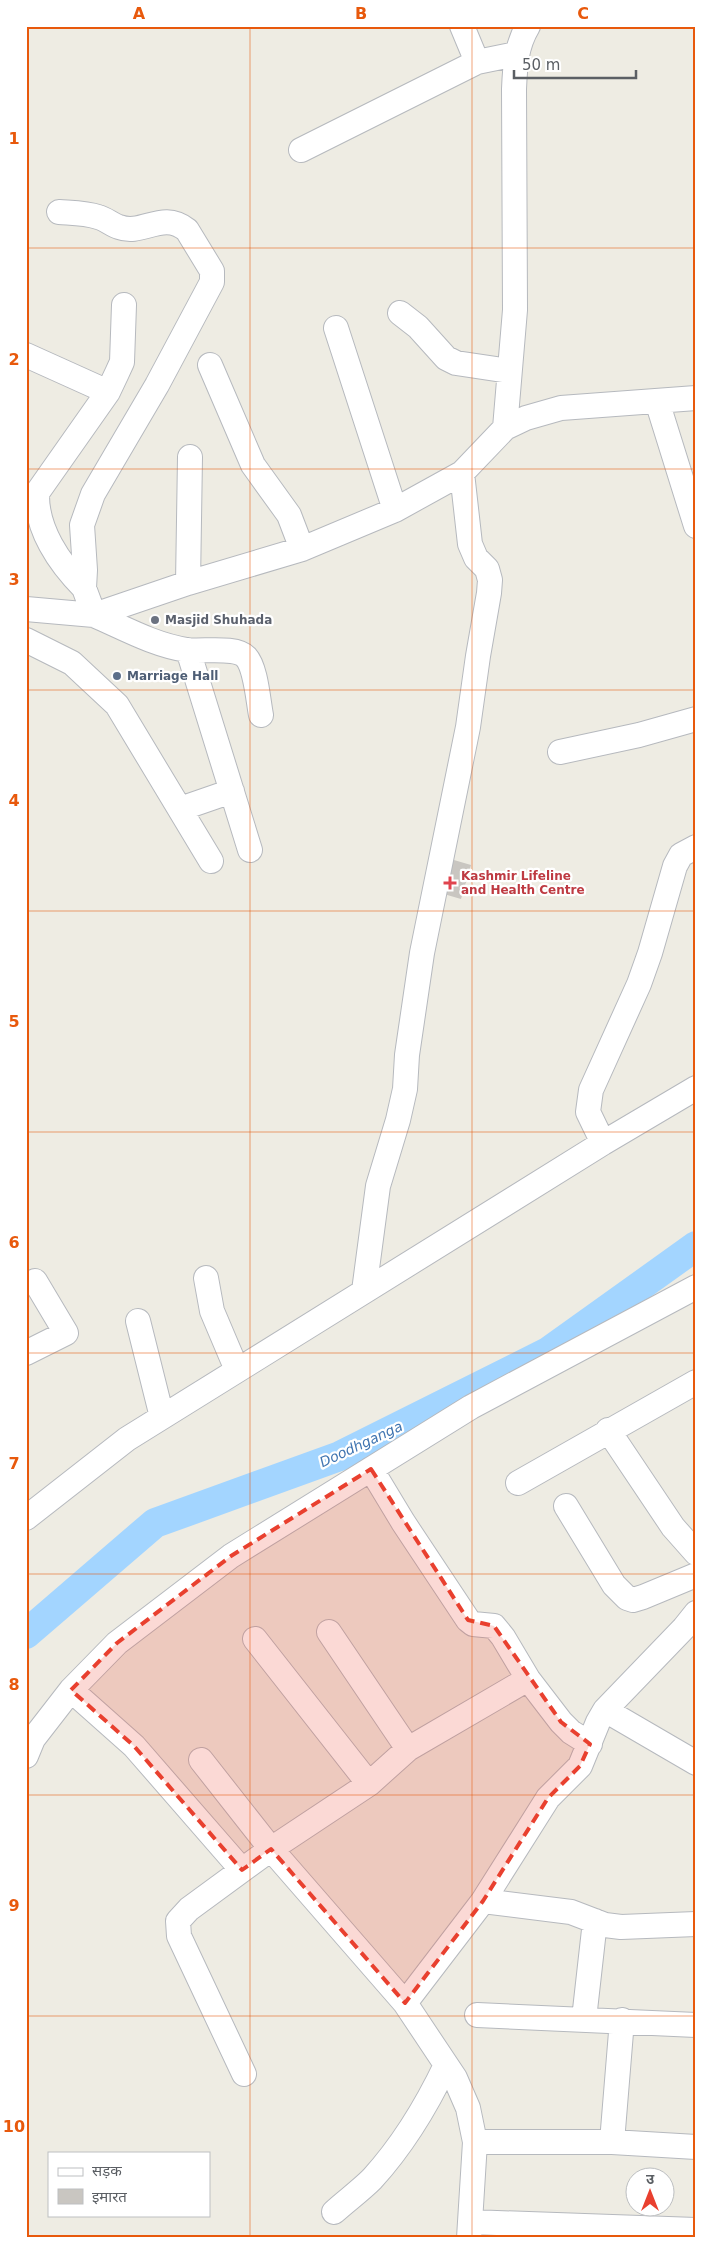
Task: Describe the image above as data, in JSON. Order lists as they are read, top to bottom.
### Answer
{
  "water": ["Doodhganga"],
  "places": {
    "other": ["Masjid Shuhada", "Marriage Hall"],
    "health": ["Kashmir Lifeline and Health Centre"]
  },
  "legend": ["सड़क", "इमारत"],
  "scale_bar": "50 m",
  "north": "top",
  "grid": {
    "columns": ["A", "B", "C"],
    "rows": [
      "1",
      "2",
      "3",
      "4",
      "5",
      "6",
      "7",
      "8",
      "9",
      "10"
    ]
  }
}
